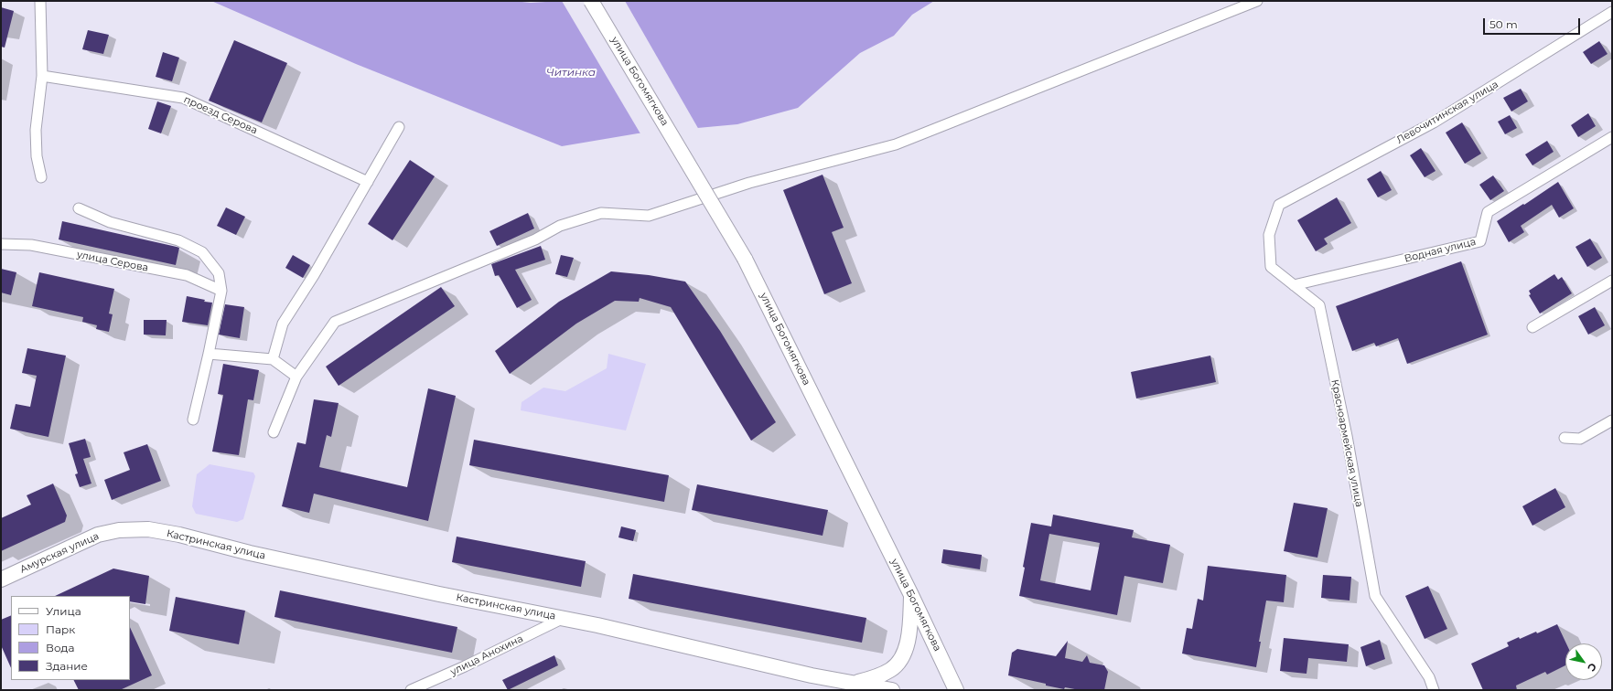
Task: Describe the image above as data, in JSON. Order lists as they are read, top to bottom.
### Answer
{
  "streets": {
    "main road": ["улица Богомягкова", "Кастринская улица", "Амурская улица"],
    "street": [
      "Левочитинская улица",
      "проезд Серова",
      "Водная улица",
      "улица Серова",
      "Красноармейская улица",
      "улица Анохина"
    ]
  },
  "crossings": [
    ["Левочитинская улица", "Красноармейская улица"],
    ["Водная улица", "Красноармейская улица"],
    ["Кастринская улица", "Амурская улица"],
    ["Кастринская улица", "улица Анохина"]
  ],
  "water": ["Читинка"],
  "legend": [
    "Улица",
    "Парк",
    "Вода",
    "Здание"
  ],
  "scale_bar": "50 m",
  "north": "bottom right"
}
